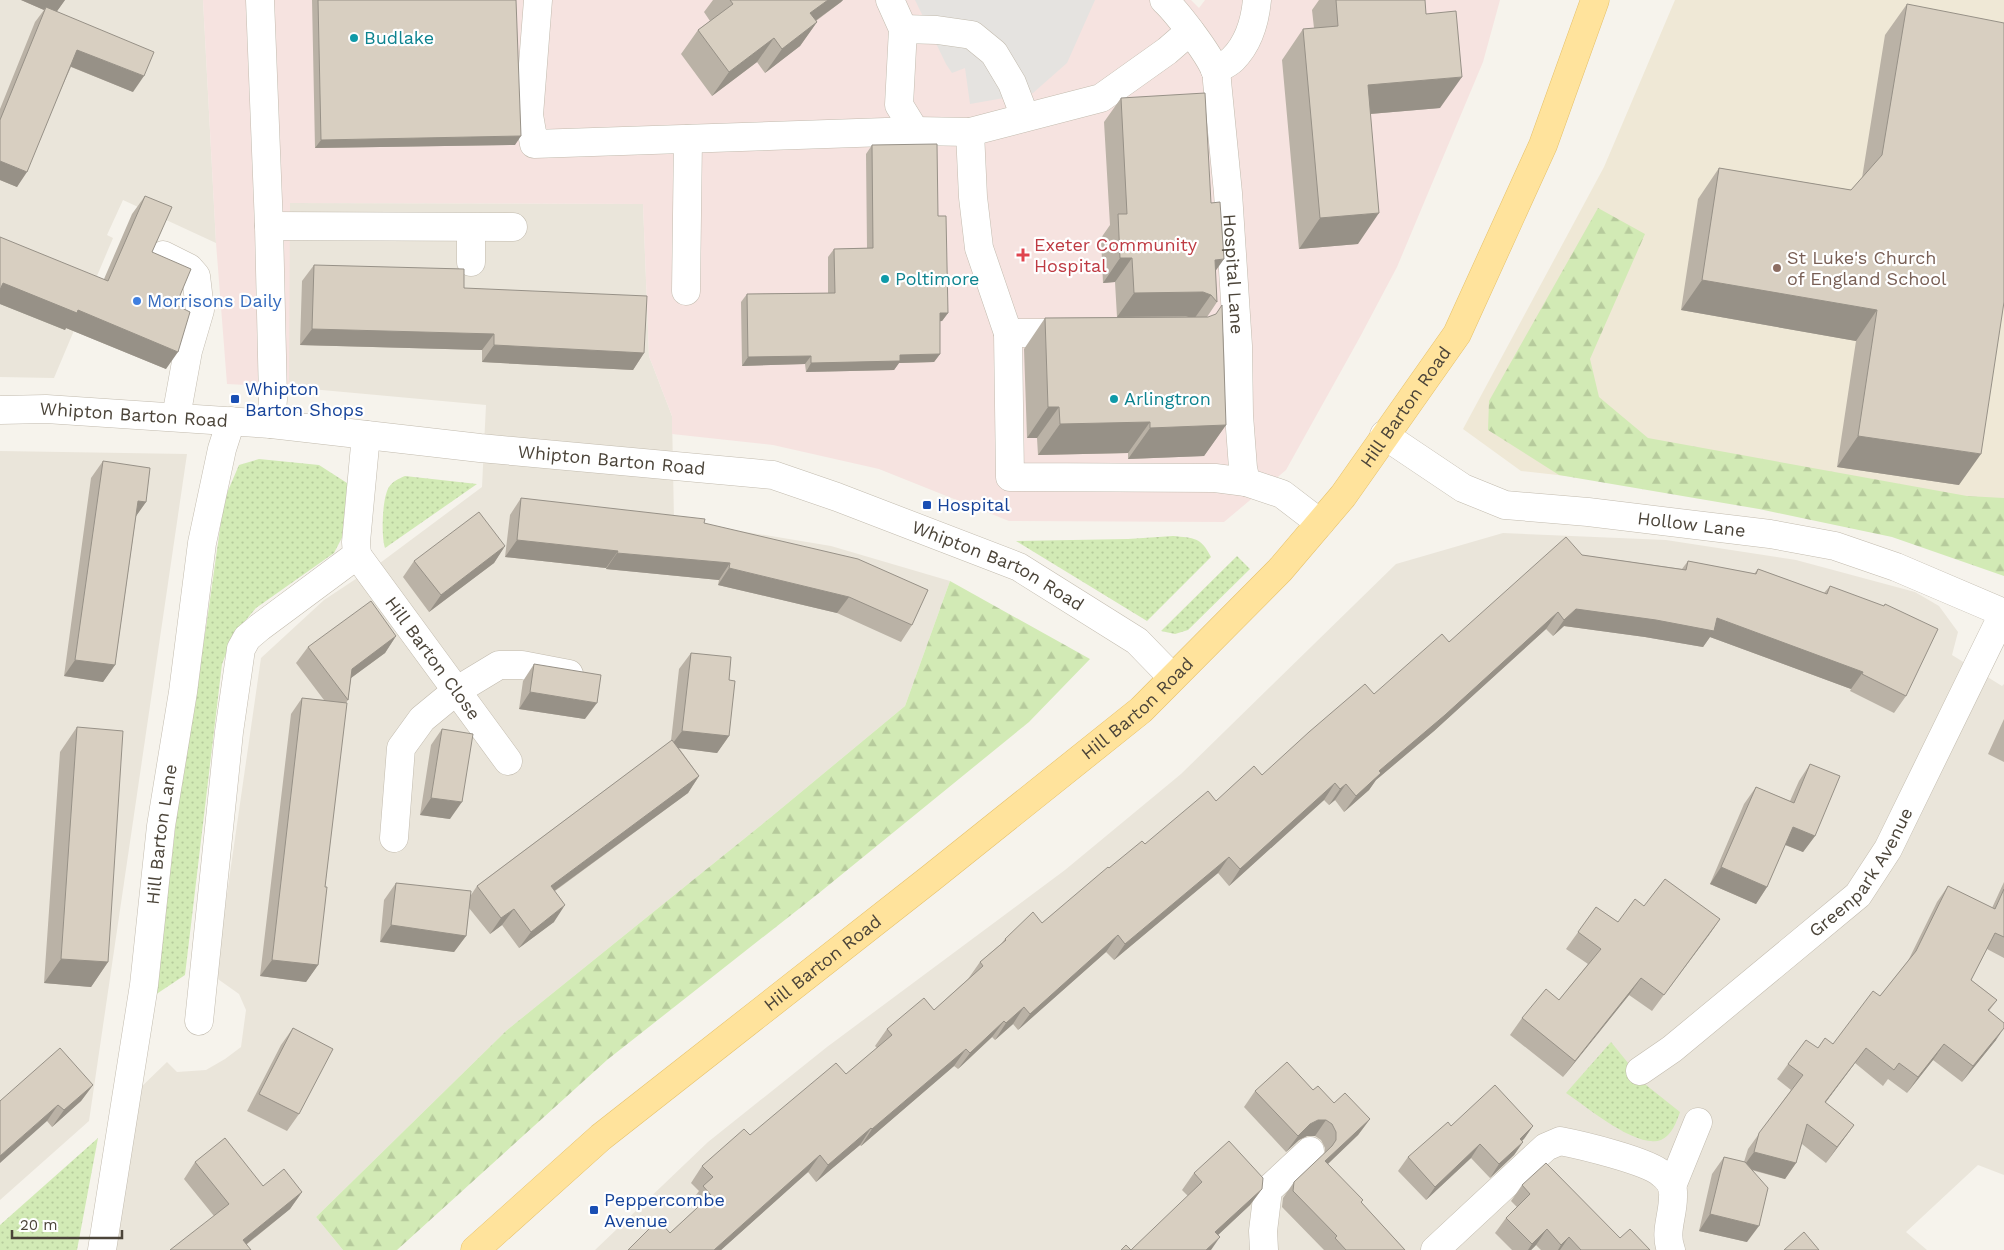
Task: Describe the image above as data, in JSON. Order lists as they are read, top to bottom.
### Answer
{
  "streets": {
    "main road": ["Hill Barton Road"],
    "street": [
      "Hospital Lane",
      "Whipton Barton Road",
      "Hollow Lane",
      "Hill Barton Close",
      "Hill Barton Lane",
      "Greenpark Avenue"
    ]
  },
  "crossings": [
    ["Hill Barton Road", "Whipton Barton Road"],
    ["Hill Barton Road", "Hollow Lane"],
    ["Whipton Barton Road", "Hill Barton Lane"],
    ["Hollow Lane", "Greenpark Avenue"]
  ],
  "places": {
    "other": [
      "Budlake",
      "St Luke's Church of England School",
      "Poltimore",
      "Morrisons Daily",
      "Arlingtron"
    ],
    "health": ["Exeter Community Hospital"],
    "transit": ["Whipton Barton Shops", "Hospital", "Peppercombe Avenue"]
  },
  "scale_bar": "20 m"
}
